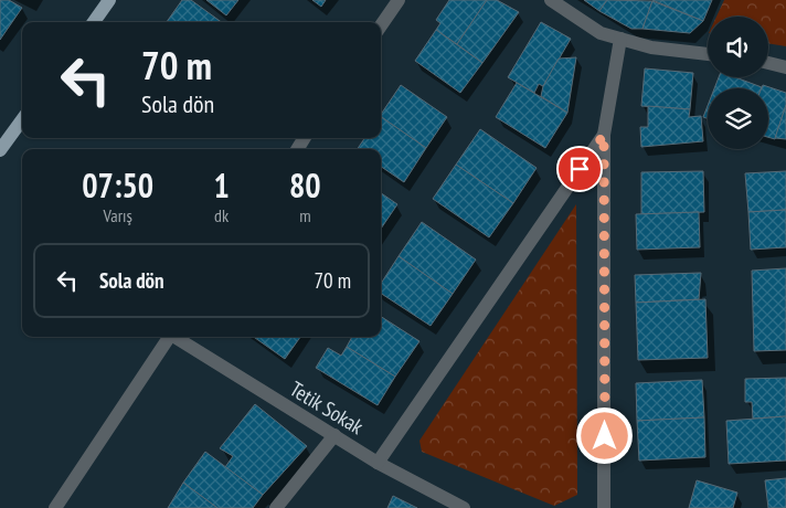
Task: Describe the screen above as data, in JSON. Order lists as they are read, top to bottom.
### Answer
{
  "streets": {
    "street": ["Tetik Sokak"]
  },
  "page": {
    "turn": ["70 m", "Sola dön"],
    "eta": [
      "07:50",
      "Varış",
      "1",
      "dk",
      "80",
      "m"
    ],
    "list": [
      {
        "name": "Sola dön",
        "value": "70 m"
      }
    ]
  }
}
